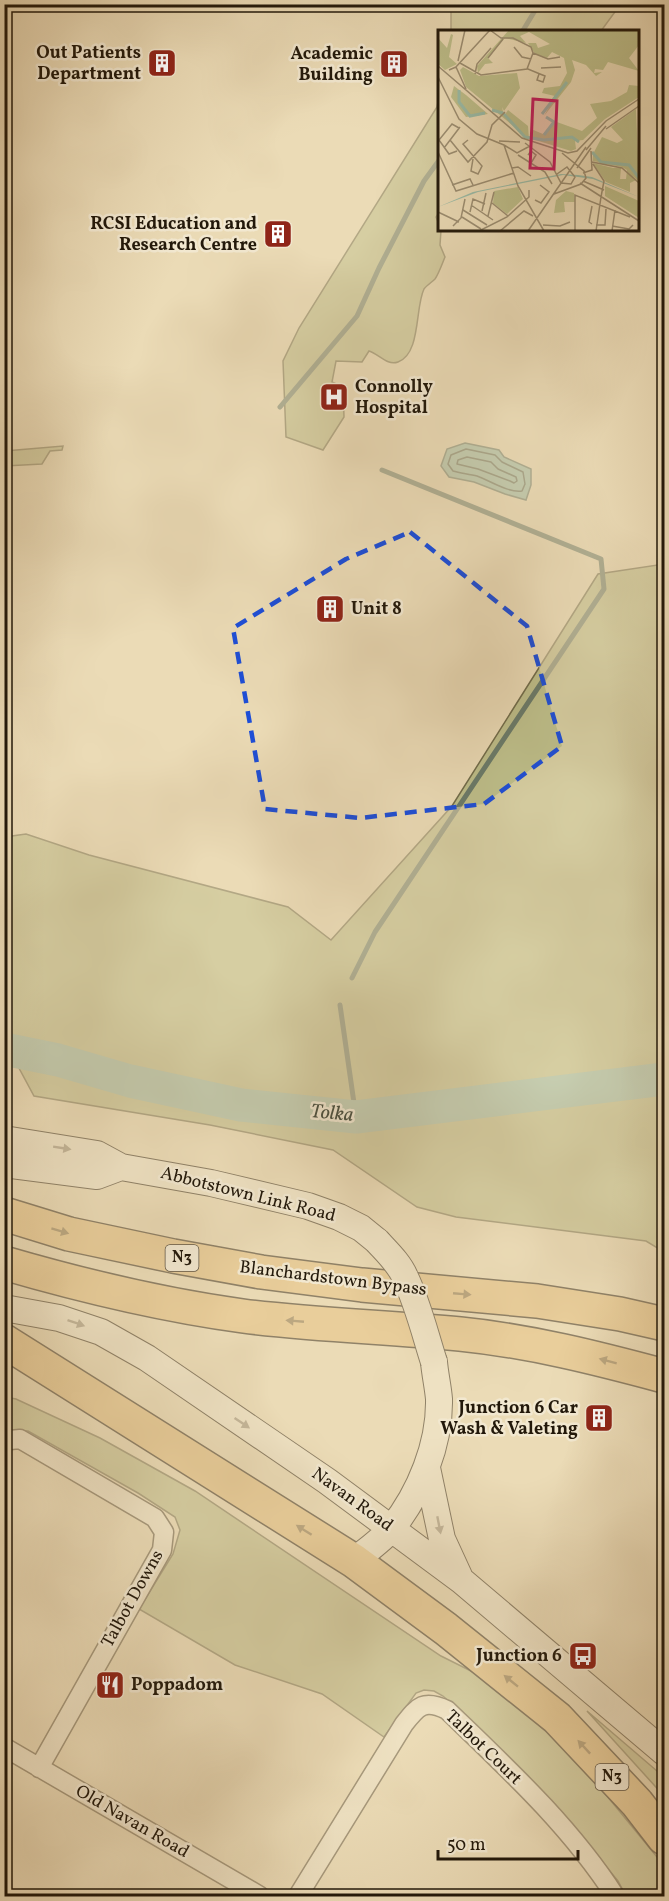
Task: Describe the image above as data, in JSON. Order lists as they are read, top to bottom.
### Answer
{
  "streets": {
    "highway": ["N3", "Blanchardstown Bypass"],
    "street": [
      "Abbotstown Link Road",
      "Navan Road",
      "Talbot Downs",
      "Talbot Court",
      "Old Navan Road"
    ]
  },
  "crossings": [
    ["Abbotstown Link Road", "N3"],
    ["Abbotstown Link Road", "Navan Road"],
    ["Talbot Downs", "Old Navan Road"]
  ],
  "one_way": ["Navan Road"],
  "water": ["Tolka"],
  "places": {
    "building": [
      "Out Patients Department",
      "Academic Building",
      "RCSI Education and Research Centre",
      "Unit 8",
      "Junction 6 Car Wash & Valeting"
    ],
    "hospital": ["Connolly Hospital"],
    "bus stop": ["Junction 6"],
    "restaurant": ["Poppadom"]
  },
  "scale_bar": "50 m"
}
